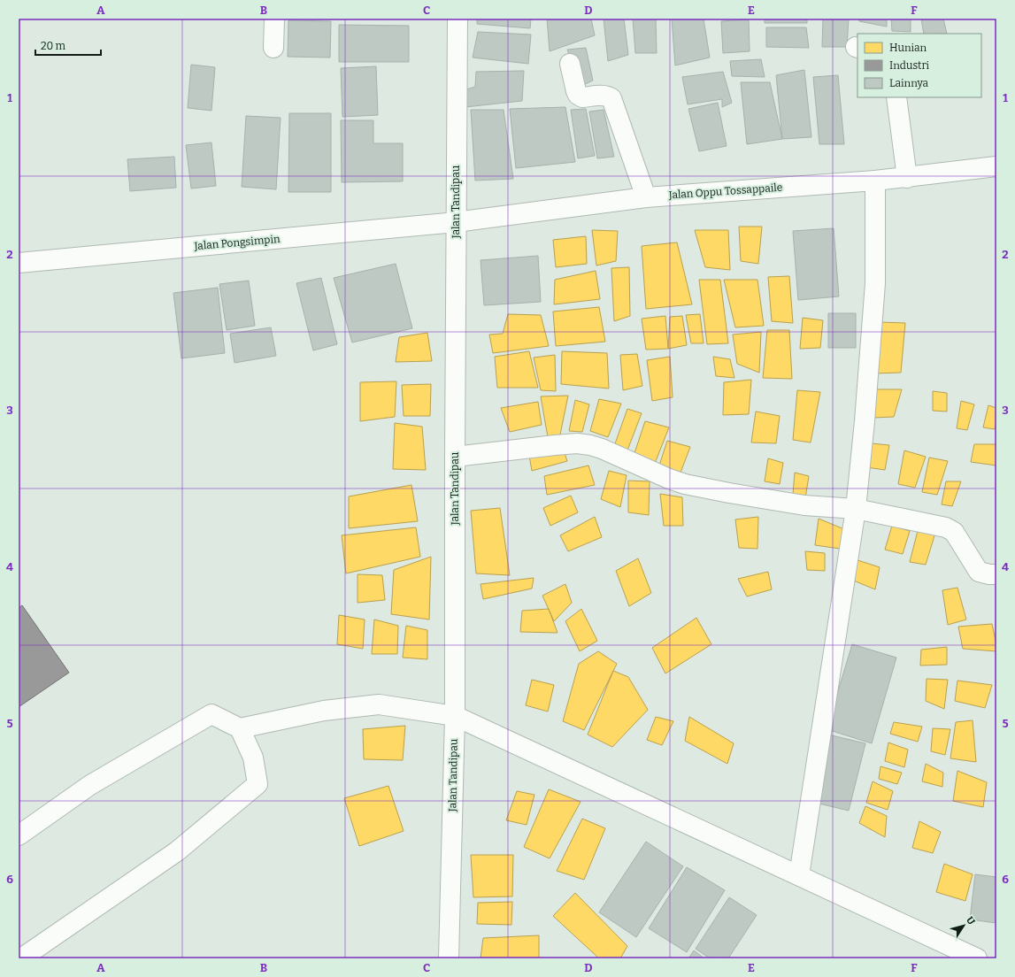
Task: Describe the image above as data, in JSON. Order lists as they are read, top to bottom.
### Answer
{
  "streets": {
    "street": ["Jalan Oppu Tossappaile", "Jalan Tandipau", "Jalan Pongsimpin"]
  },
  "crossings": [
    ["Jalan Oppu Tossappaile", "Jalan Tandipau"],
    ["Jalan Oppu Tossappaile", "Jalan Pongsimpin"],
    ["Jalan Tandipau", "Jalan Pongsimpin"]
  ],
  "legend": ["Hunian", "Industri", "Lainnya"],
  "scale_bar": "20 m",
  "north": "top right",
  "grid": {
    "columns": [
      "A",
      "B",
      "C",
      "D",
      "E",
      "F"
    ],
    "rows": [
      "1",
      "2",
      "3",
      "4",
      "5",
      "6"
    ]
  }
}
